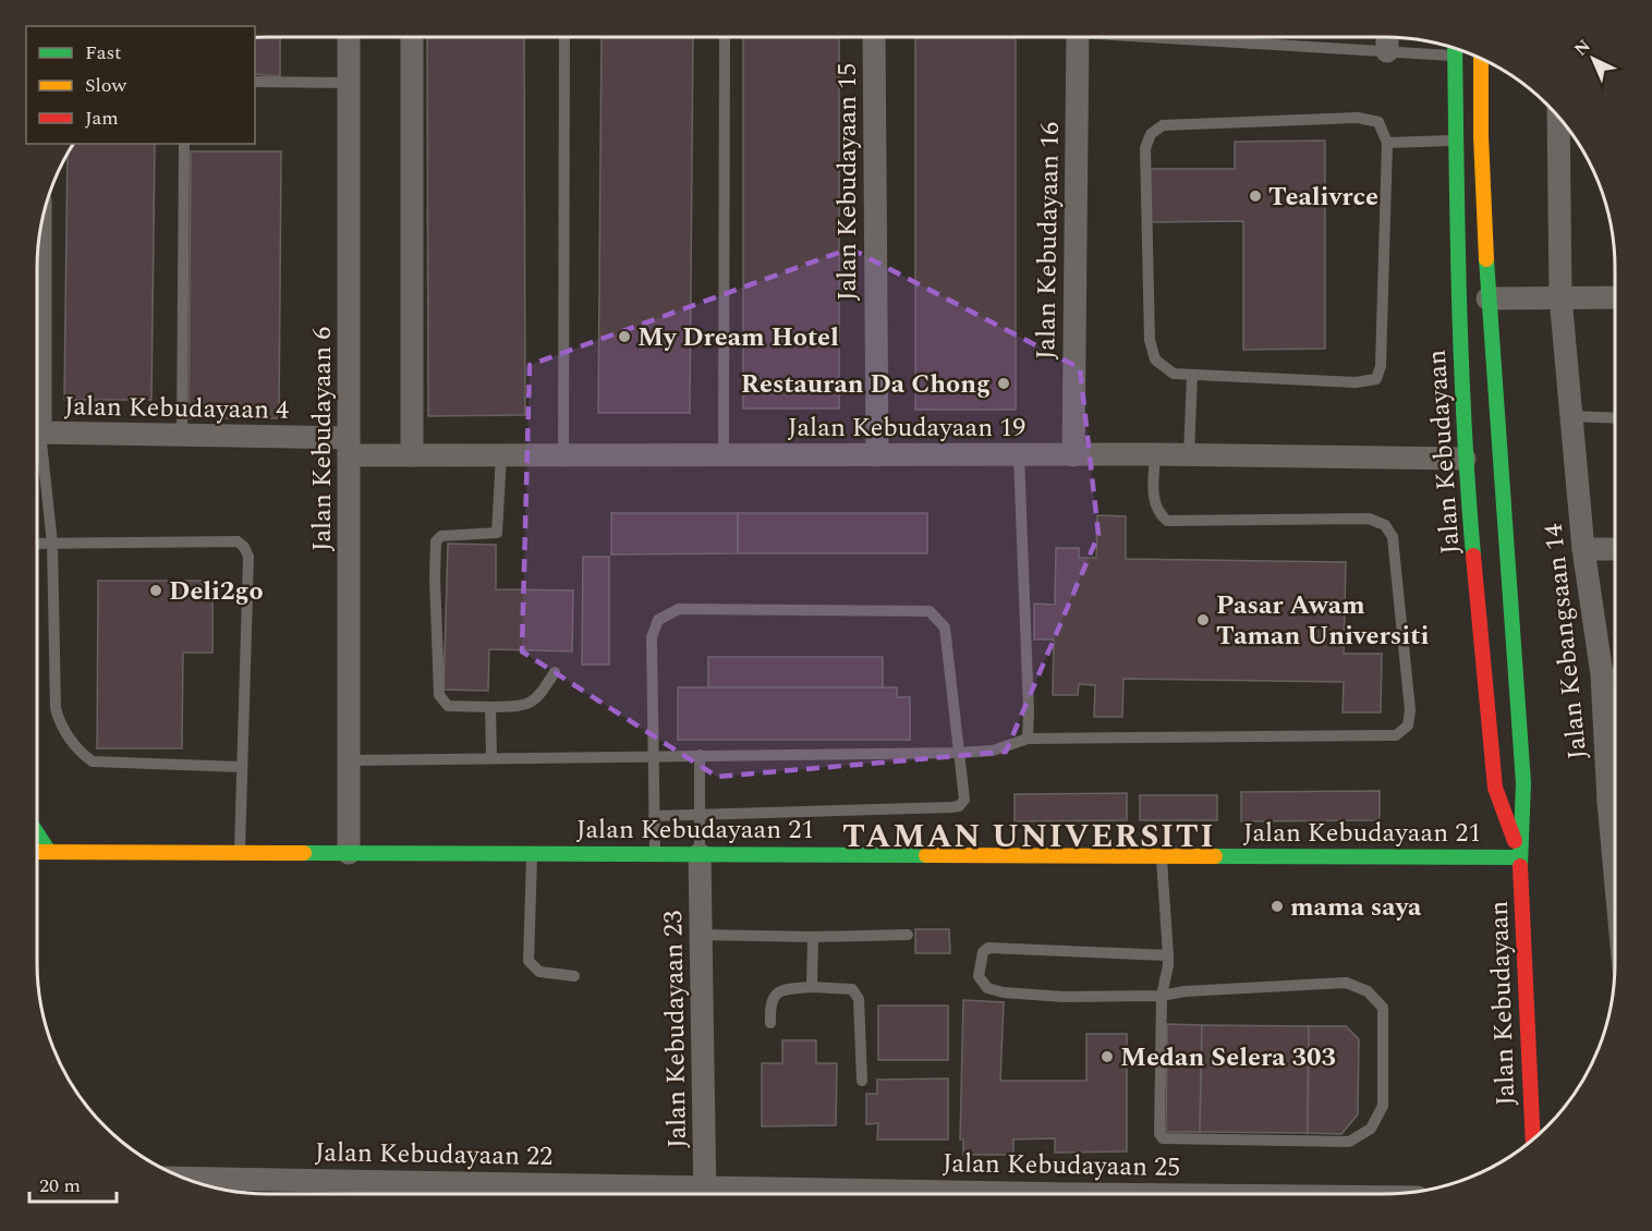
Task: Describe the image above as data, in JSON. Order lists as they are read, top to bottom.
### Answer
{
  "streets": {
    "street": [
      "Jalan Kebudayaan 15",
      "Jalan Kebudayaan 16",
      "Jalan Kebudayaan 4",
      "Jalan Kebudayaan 19",
      "Jalan Kebudayaan 6",
      "Jalan Kebudayaan",
      "Jalan Kebangsaan 14",
      "Jalan Kebudayaan 21",
      "Jalan Kebudayaan 23",
      "Jalan Kebudayaan 22"
    ]
  },
  "crossings": [
    ["Jalan Kebudayaan 15", "Jalan Kebudayaan 19"],
    ["Jalan Kebudayaan 16", "Jalan Kebudayaan 19"],
    ["Jalan Kebudayaan 4", "Jalan Kebudayaan 19"],
    ["Jalan Kebudayaan 4", "Jalan Kebudayaan 6"],
    ["Jalan Kebudayaan 19", "Jalan Kebudayaan 6"],
    ["Jalan Kebudayaan 19", "Jalan Kebudayaan"],
    ["Jalan Kebudayaan 6", "Jalan Kebudayaan 21"],
    ["Jalan Kebudayaan", "Jalan Kebudayaan 21"],
    ["Jalan Kebudayaan 21", "Jalan Kebudayaan 23"]
  ],
  "districts": ["TAMAN UNIVERSITI"],
  "places": [
    "Tealivrce",
    "My Dream Hotel",
    "Restauran Da Chong",
    "Deli2go",
    "Pasar Awam Taman Universiti",
    "mama saya",
    "Medan Selera 303"
  ],
  "legend": ["Fast", "Slow", "Jam"],
  "scale_bar": "20 m",
  "north": "top left"
}
